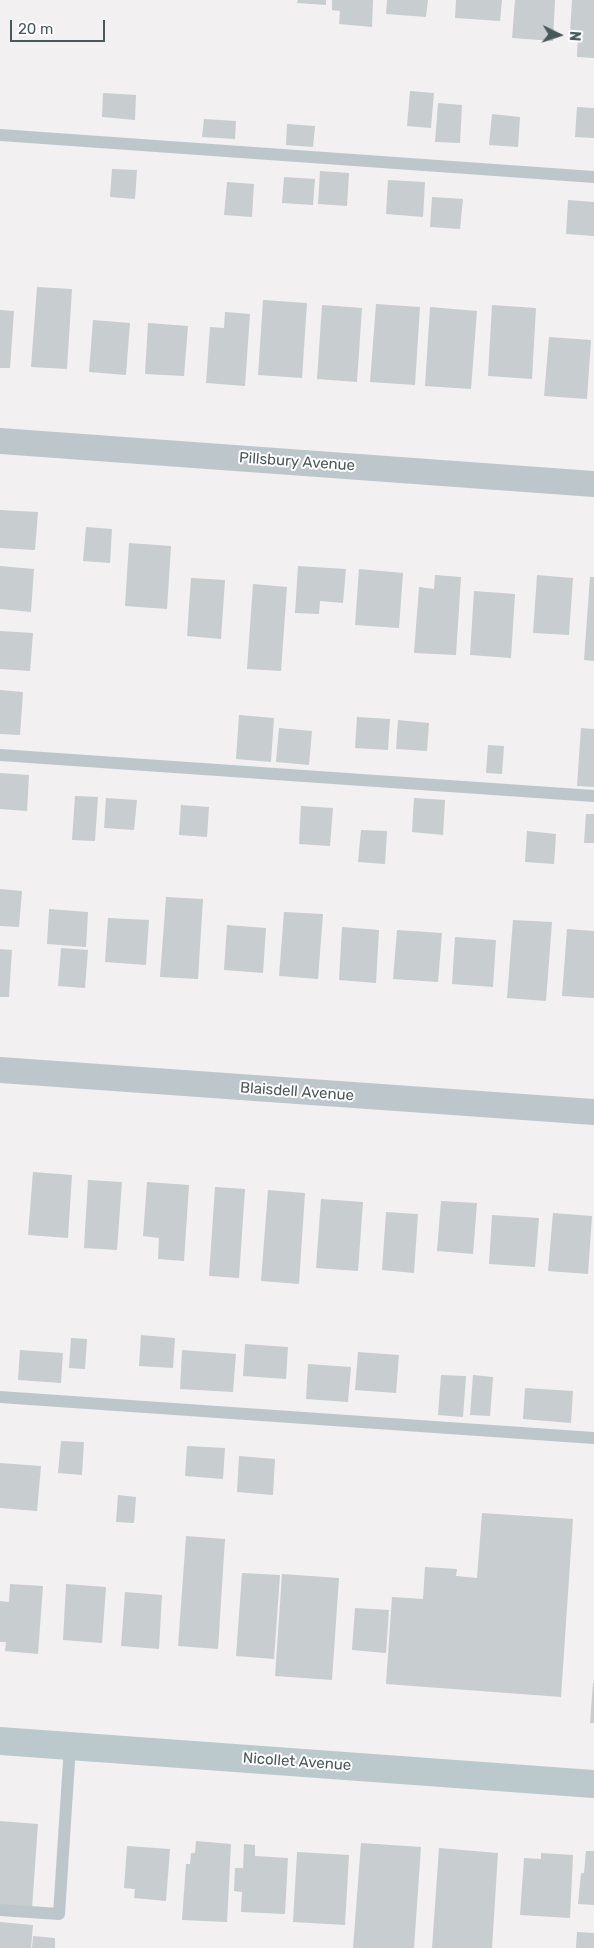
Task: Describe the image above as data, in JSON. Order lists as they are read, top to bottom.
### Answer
{
  "streets": {
    "main road": ["Nicollet Avenue"],
    "street": ["Pillsbury Avenue", "Blaisdell Avenue"]
  },
  "scale_bar": "20 m",
  "north": "right"
}
